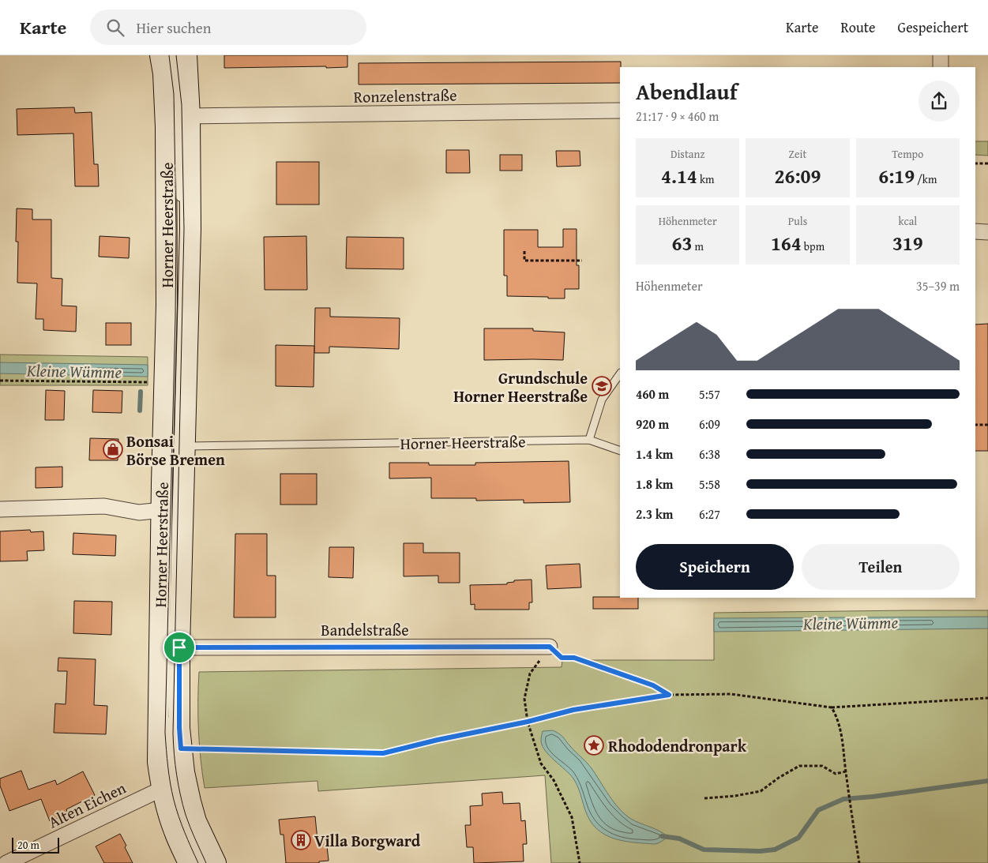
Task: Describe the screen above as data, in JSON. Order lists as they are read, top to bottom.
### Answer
{
  "streets": {
    "main road": ["Horner Heerstraße"],
    "street": ["Ronzelenstraße", "Bandelstraße", "Alten Eichen"]
  },
  "crossings": [
    ["Ronzelenstraße", "Horner Heerstraße"],
    ["Horner Heerstraße", "Bandelstraße"],
    ["Horner Heerstraße", "Alten Eichen"]
  ],
  "water": ["Kleine Wümme"],
  "places": {
    "school or university": ["Grundschule Horner Heerstraße"],
    "shop": ["Bonsai Börse Bremen"],
    "place": ["Rhododendronpark"],
    "building": ["Villa Borgward"]
  },
  "scale_bar": "20 m",
  "page": {
    "header": "Karte",
    "search": "Hier suchen",
    "nav": ["Karte", "Route", "Gespeichert"],
    "heading": ["Abendlauf", "21:17 · 9 × 460 m"],
    "stats": [
      ["Distanz", "4.14 km"],
      ["Zeit", "26:09"],
      ["Tempo", "6:19 /km"],
      ["Höhenmeter", "63 m"],
      ["Puls", "164 bpm"],
      ["kcal", "319"]
    ],
    "chart": ["Höhenmeter", "35–39 m"],
    "list": [
      {
        "name": "460 m",
        "note": "5:57"
      },
      {
        "name": "920 m",
        "note": "6:09"
      },
      {
        "name": "1.4 km",
        "note": "6:38"
      },
      {
        "name": "1.8 km",
        "note": "5:58"
      },
      {
        "name": "2.3 km",
        "note": "6:27"
      }
    ],
    "buttons": ["Speichern", "Teilen"],
    "scale": "20 m"
  }
}
